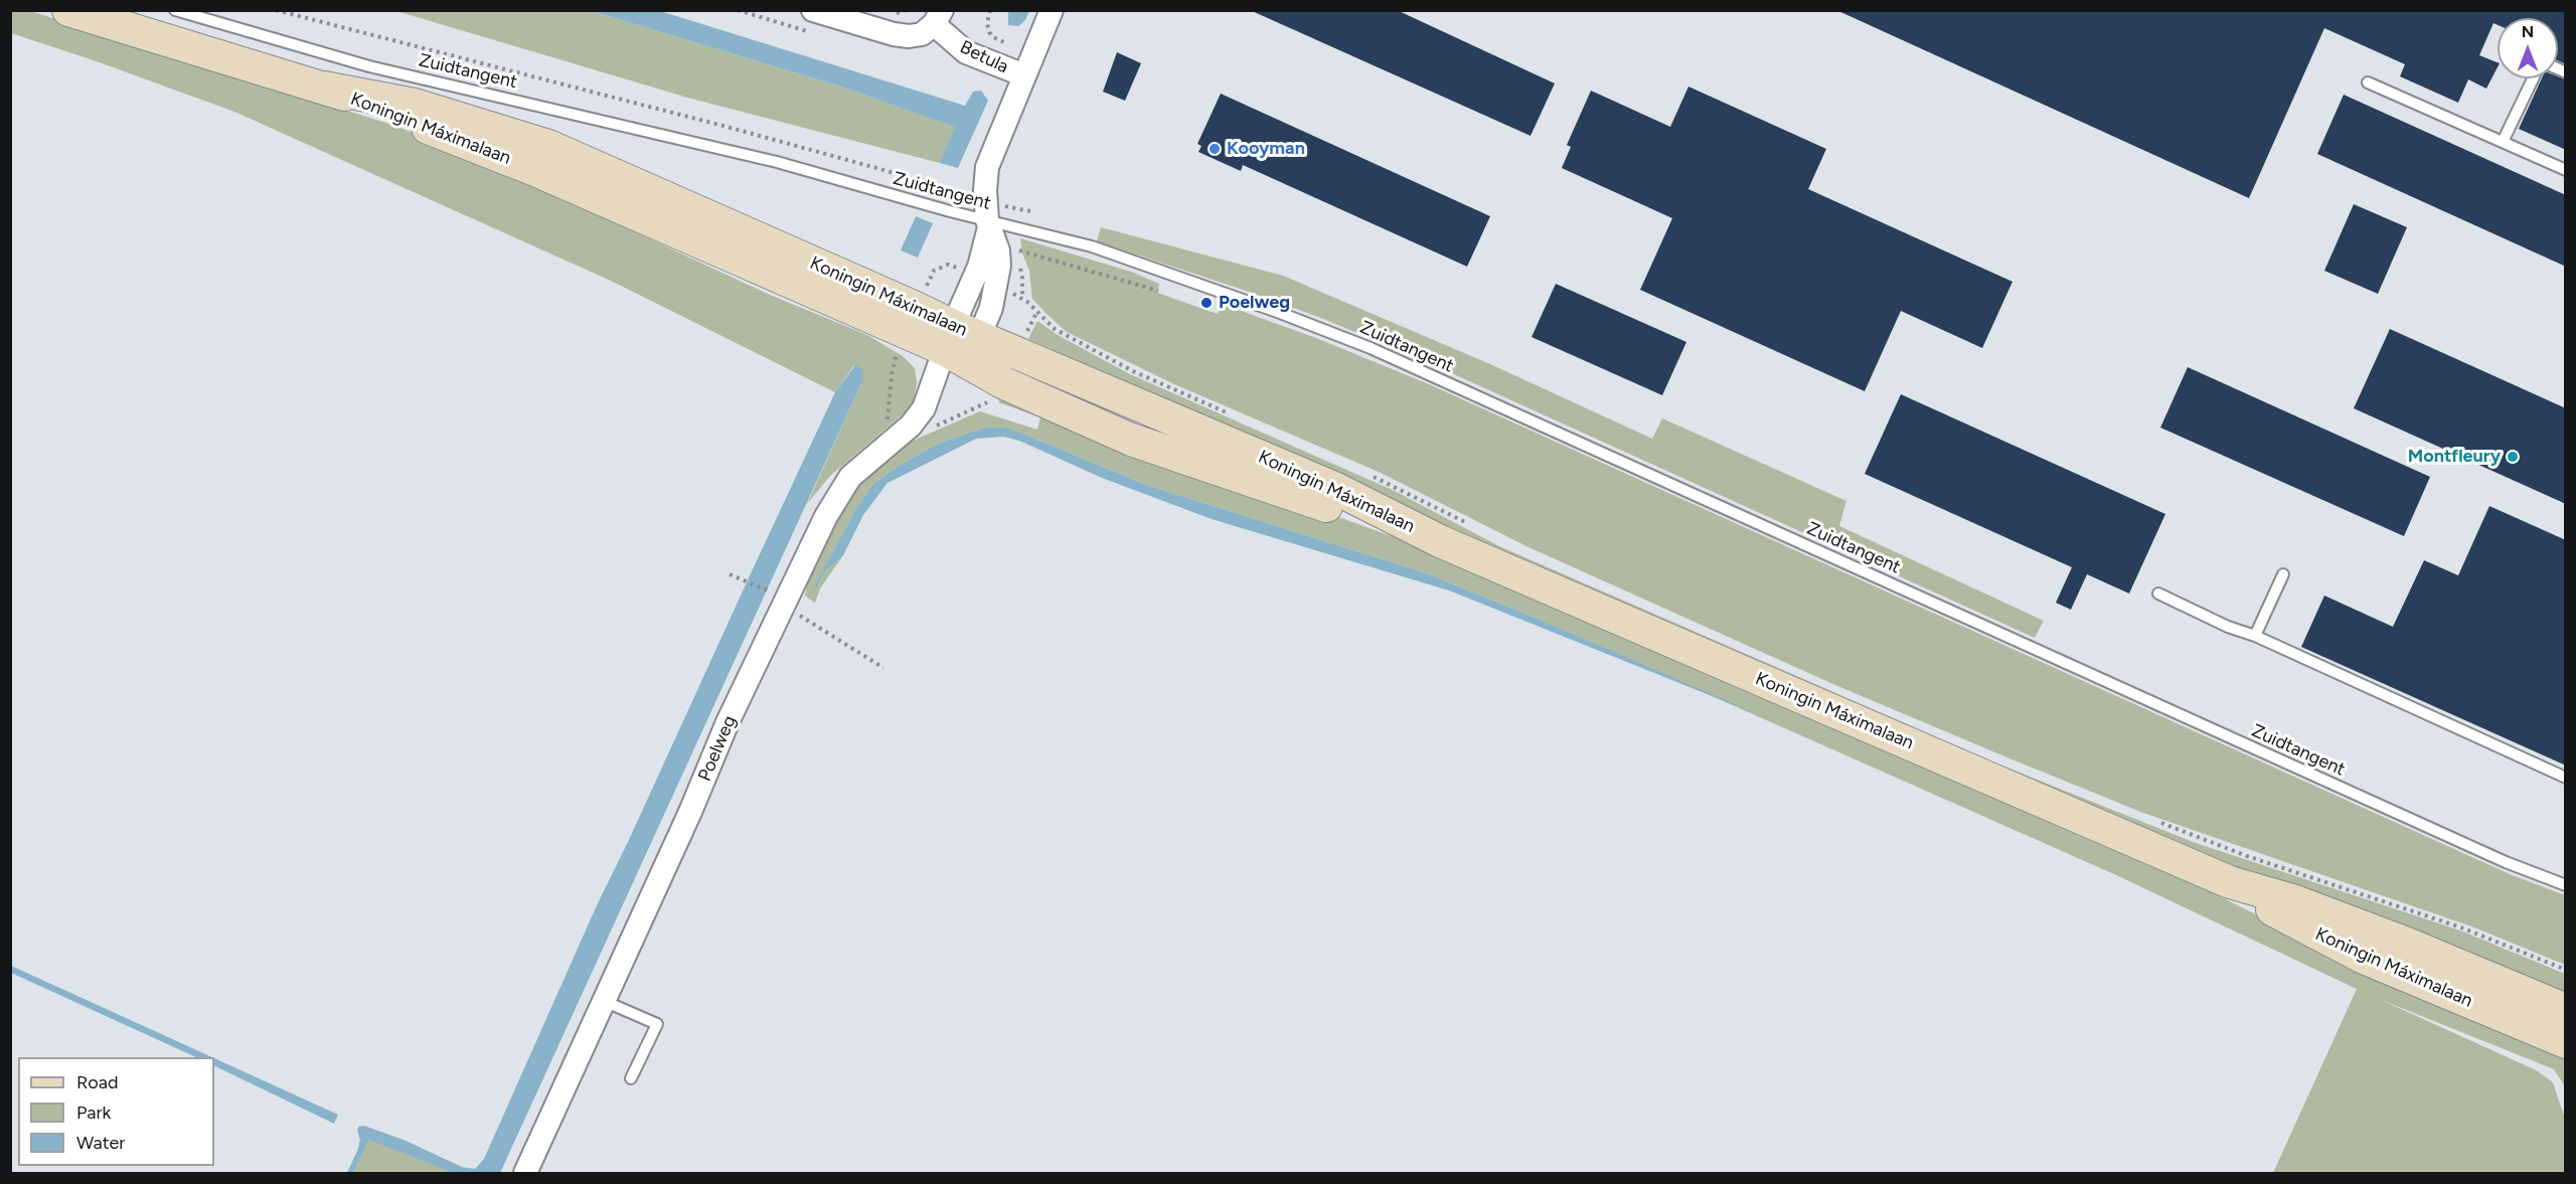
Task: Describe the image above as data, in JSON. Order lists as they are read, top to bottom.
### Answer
{
  "streets": {
    "main road": ["Koningin Máximalaan"],
    "street": ["Betula", "Poelweg"],
    "lane": ["Zuidtangent"]
  },
  "crossings": [
    ["Betula", "Poelweg"],
    ["Zuidtangent", "Poelweg"],
    ["Koningin Máximalaan", "Poelweg"]
  ],
  "places": ["Kooyman", "Poelweg", "Montfleury"],
  "legend": ["Road", "Park", "Water"],
  "north": "top"
}
